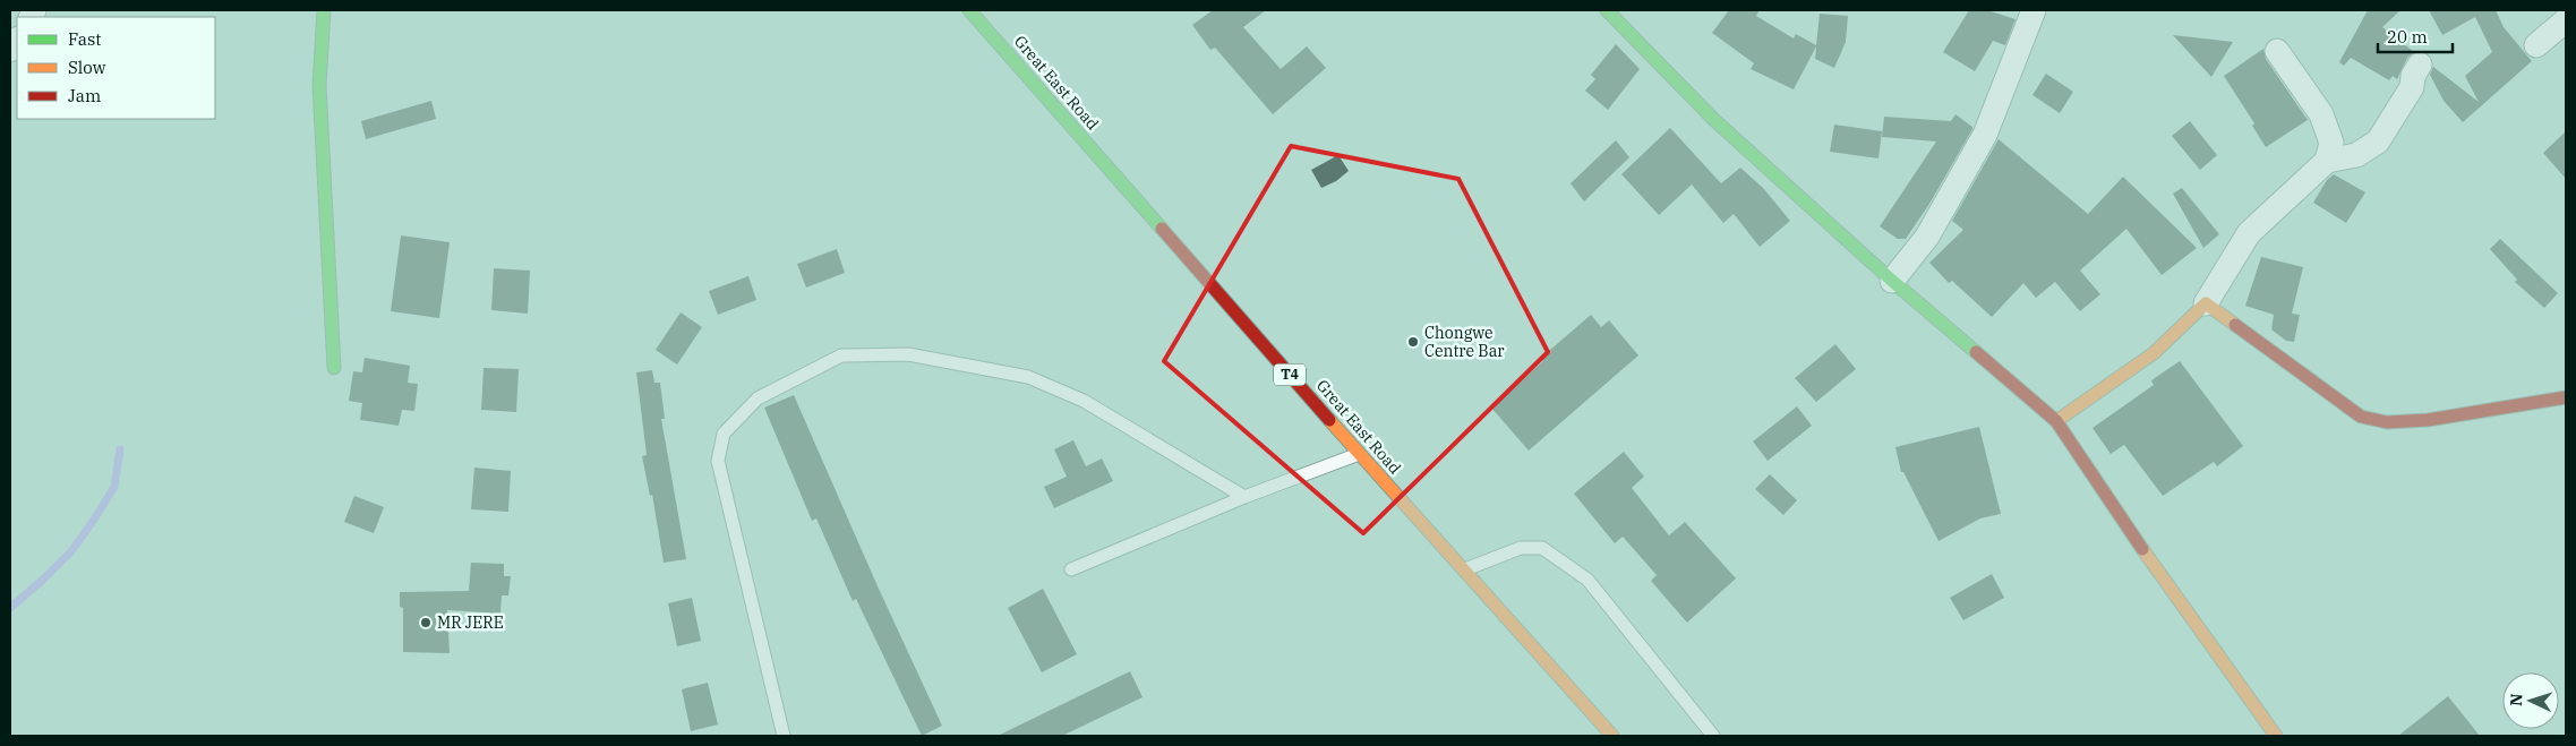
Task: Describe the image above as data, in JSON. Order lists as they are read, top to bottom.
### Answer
{
  "streets": {
    "main road": ["Great East Road", "T4"]
  },
  "places": ["Chongwe Centre Bar", "MR JERE"],
  "legend": ["Fast", "Slow", "Jam"],
  "scale_bar": "20 m",
  "north": "left"
}
